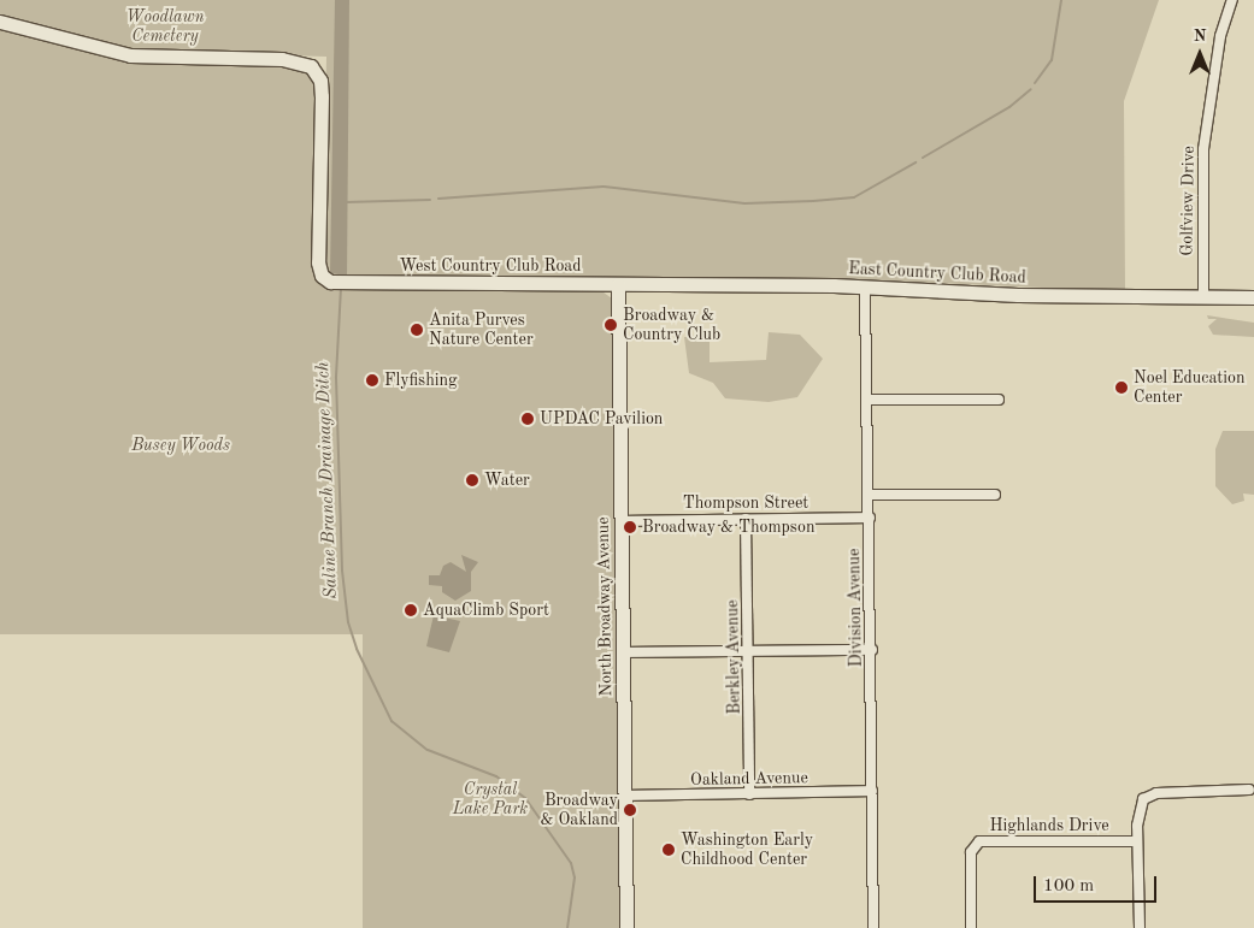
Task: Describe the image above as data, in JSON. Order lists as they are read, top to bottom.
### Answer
{
  "streets": {
    "street": [
      "Golfview Drive",
      "West Country Club Road",
      "East Country Club Road",
      "Thompson Street",
      "North Broadway Avenue",
      "Division Avenue",
      "Berkley Avenue",
      "Oakland Avenue",
      "Highlands Drive"
    ]
  },
  "crossings": [
    ["Golfview Drive", "East Country Club Road"],
    ["West Country Club Road", "East Country Club Road"],
    ["West Country Club Road", "North Broadway Avenue"],
    ["East Country Club Road", "North Broadway Avenue"],
    ["East Country Club Road", "Division Avenue"],
    ["Thompson Street", "North Broadway Avenue"],
    ["Thompson Street", "Division Avenue"],
    ["Thompson Street", "Berkley Avenue"],
    ["North Broadway Avenue", "Oakland Avenue"],
    ["Division Avenue", "Oakland Avenue"],
    ["Berkley Avenue", "Oakland Avenue"]
  ],
  "water": ["Saline Branch Drainage Ditch"],
  "parks": ["Woodlawn Cemetery", "Busey Woods", "Crystal Lake Park"],
  "places": [
    "Broadway & Country Club",
    "Anita Purves Nature Center",
    "Flyfishing",
    "Noel Education Center",
    "UPDAC Pavilion",
    "Water",
    "Broadway & Thompson",
    "AquaClimb Sport",
    "Broadway & Oakland",
    "Washington Early Childhood Center"
  ],
  "scale_bar": "100 m",
  "north": "top"
}
